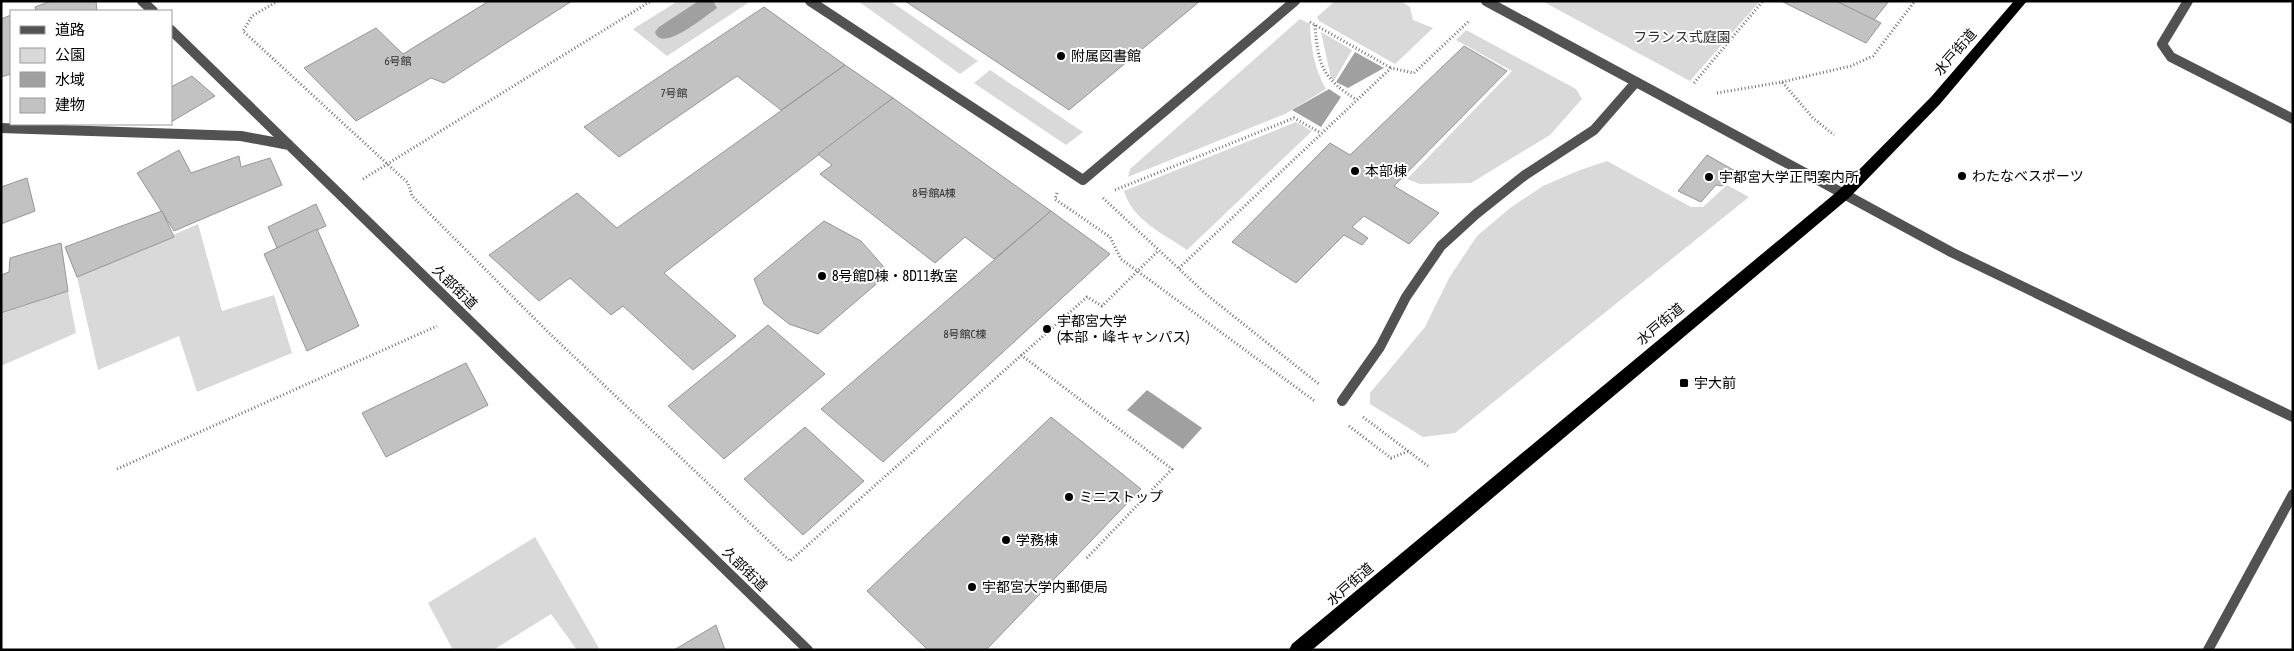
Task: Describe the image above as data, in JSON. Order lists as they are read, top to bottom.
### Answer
{
  "streets": {
    "highway": ["水戸街道"],
    "street": ["久部街道"]
  },
  "parks": ["フランス式庭園"],
  "places": {
    "other": [
      "附属図書館",
      "本部棟",
      "わたなべスポーツ",
      "宇都宮大学正門案内所",
      "8号館D棟・8D11教室",
      "宇都宮大学 (本部・峰キャンパス)",
      "ミニストップ",
      "学務棟",
      "宇都宮大学内郵便局"
    ],
    "transit": ["宇大前"]
  },
  "house_numbers": [
    "6号館",
    "7号館",
    "8号館A棟",
    "8号館C棟"
  ],
  "legend": [
    "道路",
    "公園",
    "水域",
    "建物"
  ]
}
